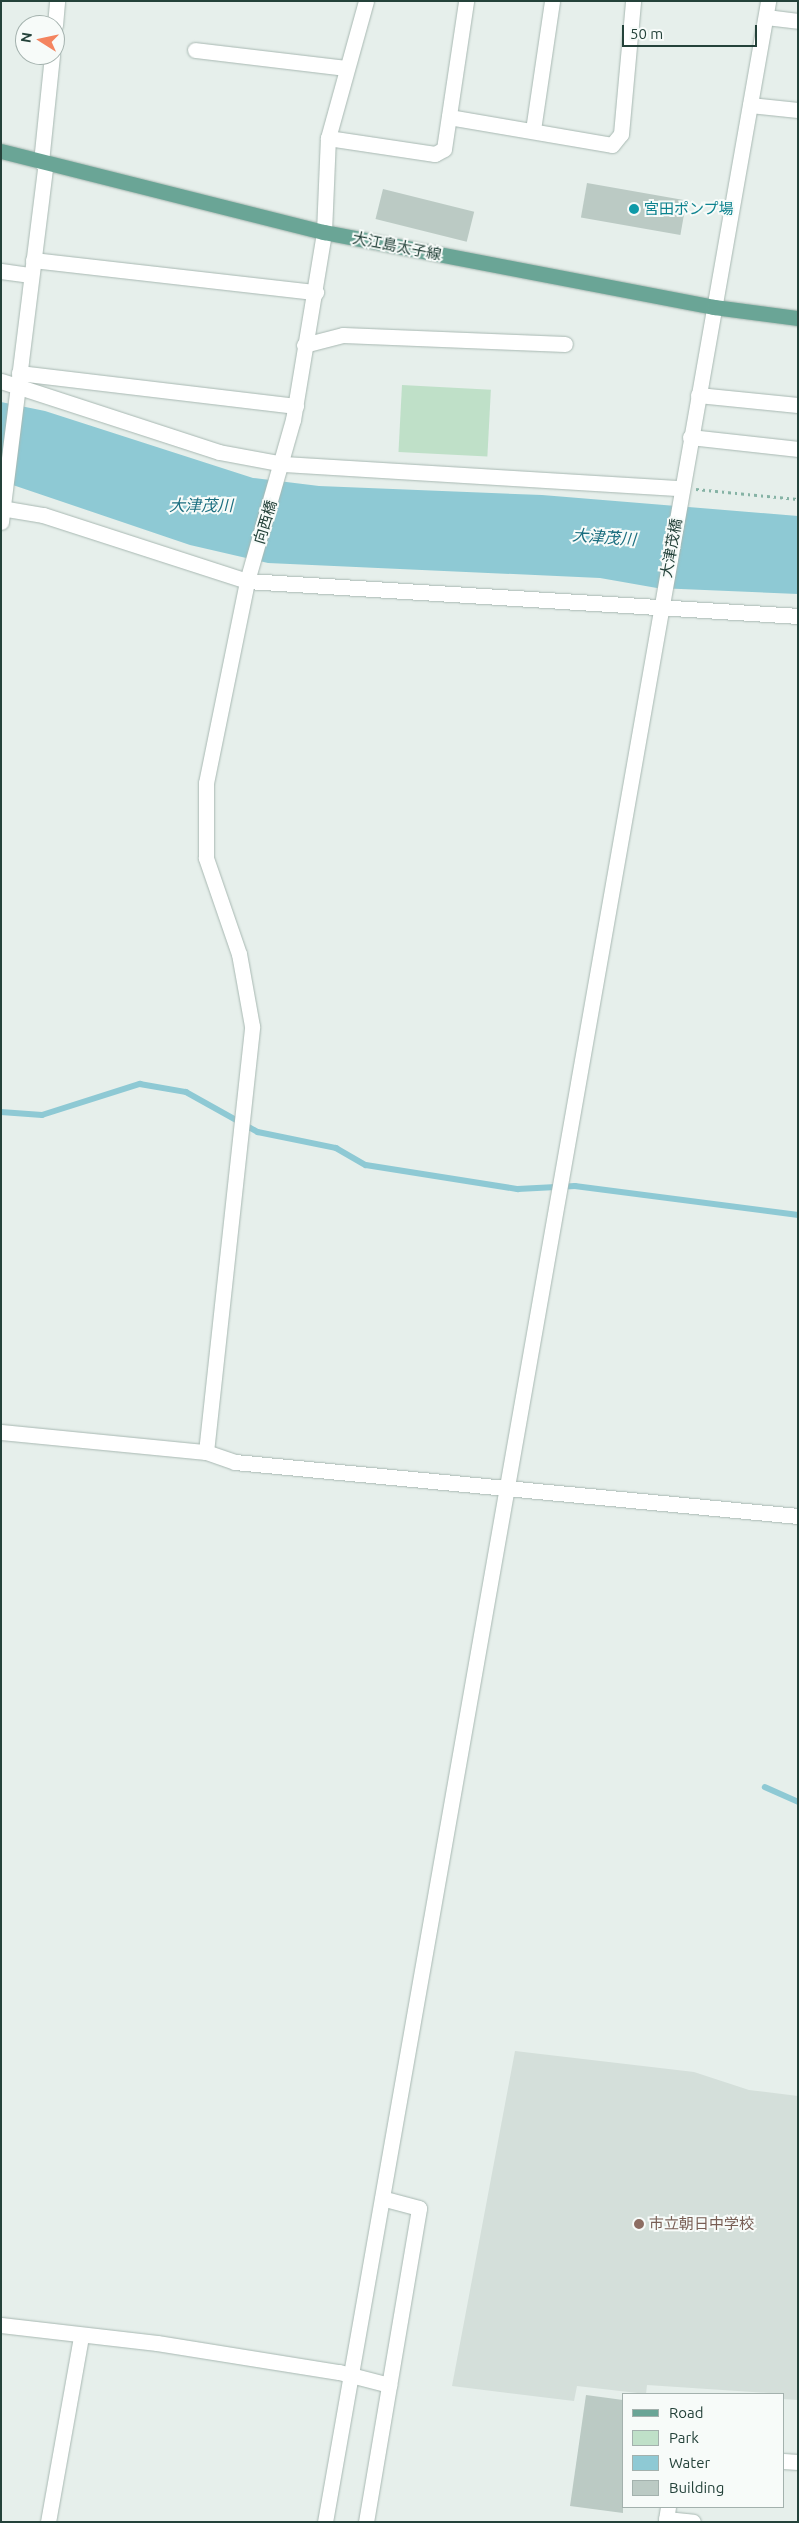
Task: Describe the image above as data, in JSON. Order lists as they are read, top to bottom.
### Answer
{
  "streets": {
    "main road": ["大江島太子線"],
    "street": ["向西橋", "大津茂橋"]
  },
  "crossings": [
    ["大江島太子線", "向西橋"],
    ["大江島太子線", "大津茂橋"]
  ],
  "water": ["大津茂川"],
  "places": ["宮田ポンプ場", "市立朝日中学校"],
  "legend": [
    "Road",
    "Park",
    "Water",
    "Building"
  ],
  "scale_bar": "50 m",
  "north": "left"
}
